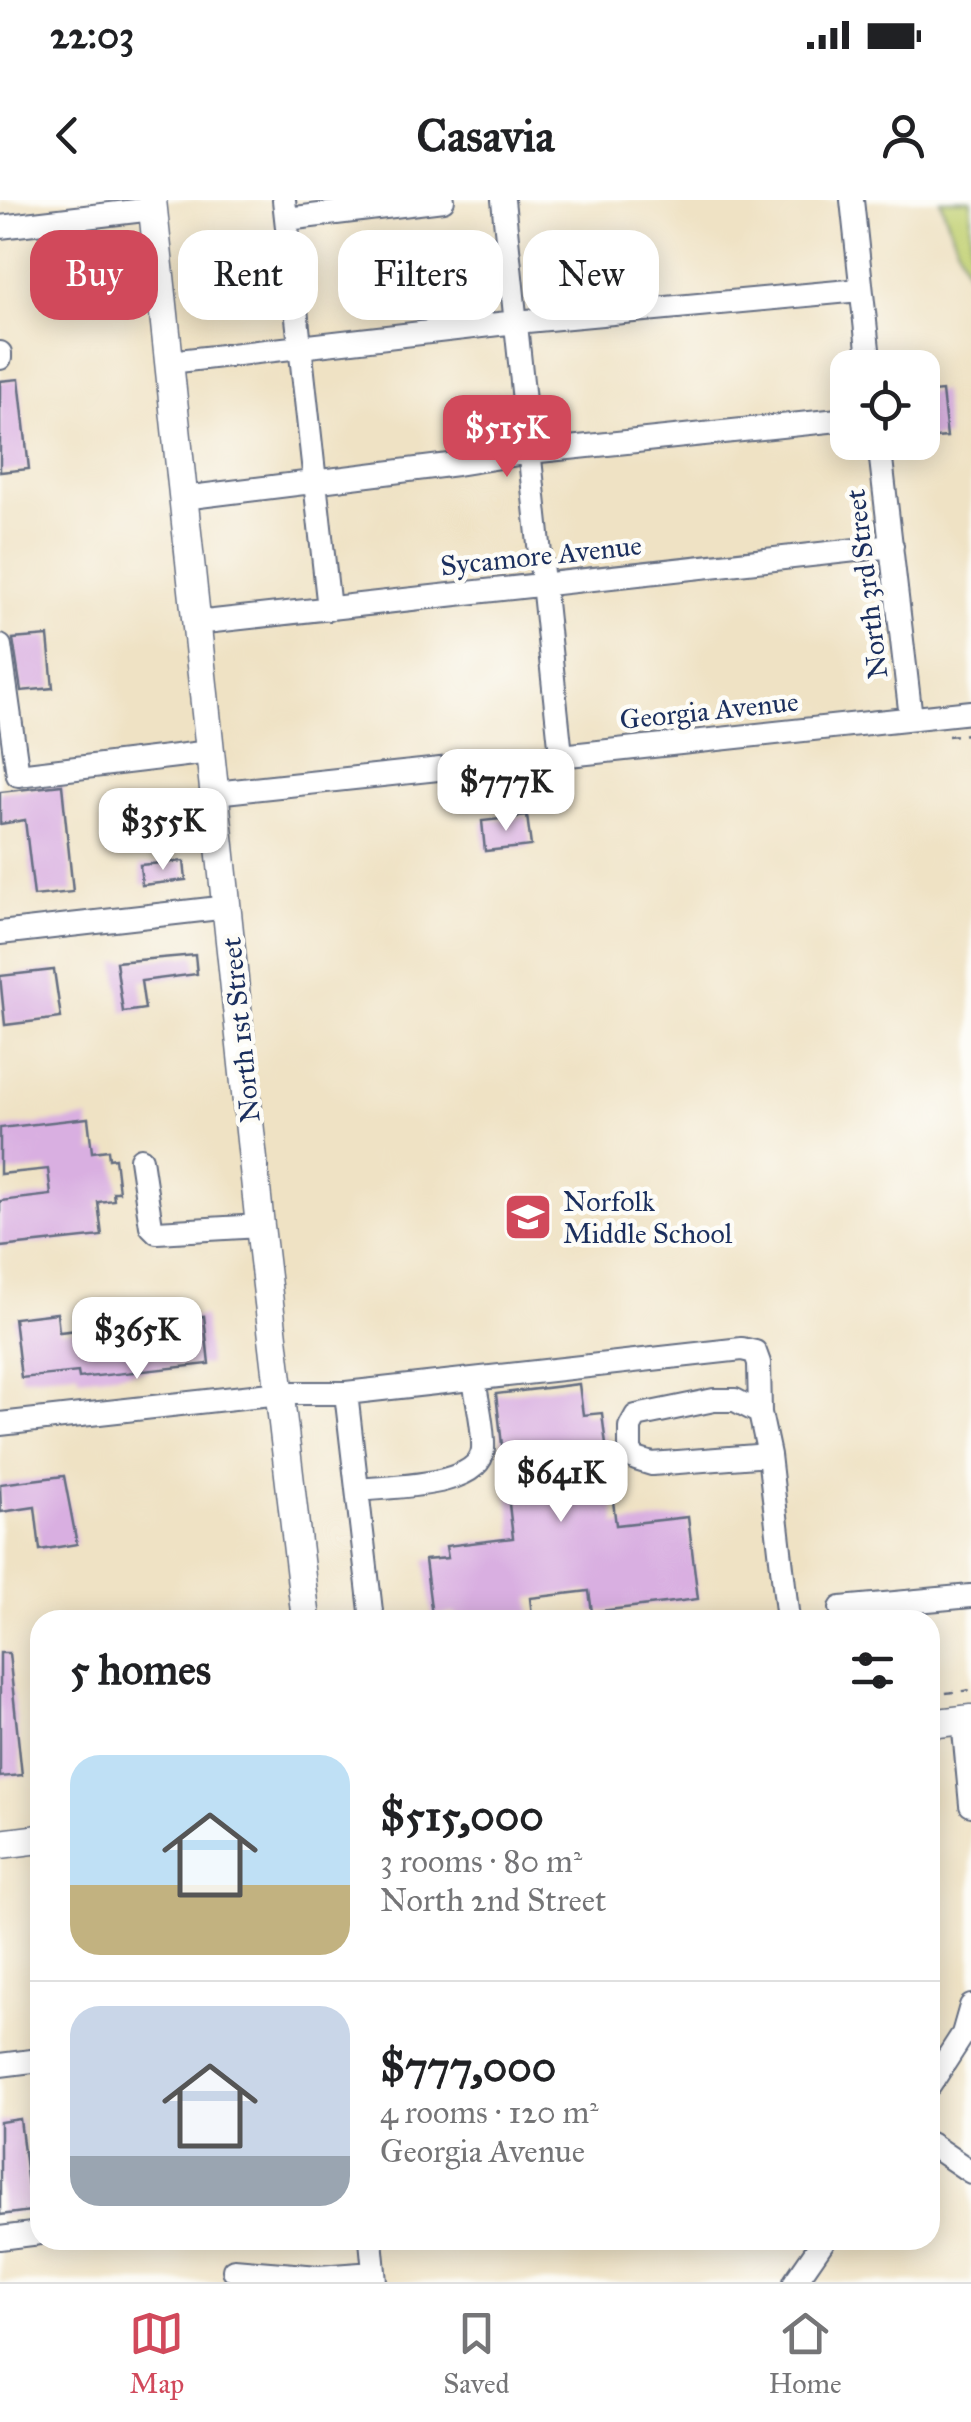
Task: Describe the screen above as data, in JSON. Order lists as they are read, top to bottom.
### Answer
{
  "streets": {
    "main road": ["North 1st Street"],
    "street": ["Sycamore Avenue", "North 3rd Street", "Georgia Avenue"]
  },
  "crossings": [
    ["Sycamore Avenue", "North 3rd Street"],
    ["Sycamore Avenue", "North 1st Street"],
    ["North 3rd Street", "Georgia Avenue"],
    ["Georgia Avenue", "North 1st Street"]
  ],
  "places": {
    "school or university": ["Norfolk Middle School"]
  },
  "page": {
    "status": "22:03",
    "header": "Casavia",
    "chip": [
      "Buy",
      "Rent",
      "Filters",
      "New"
    ],
    "price": [
      "$515K",
      "$777K",
      "$355K",
      "$365K",
      "$641K"
    ],
    "heading": "5 homes",
    "list": [
      {
        "name": "$515,000",
        "note": "3 rooms · 80 m² · North 2nd Street"
      },
      {
        "name": "$777,000",
        "note": "4 rooms · 120 m² · Georgia Avenue"
      }
    ],
    "tabs": ["Map", "Saved", "Home"]
  }
}
